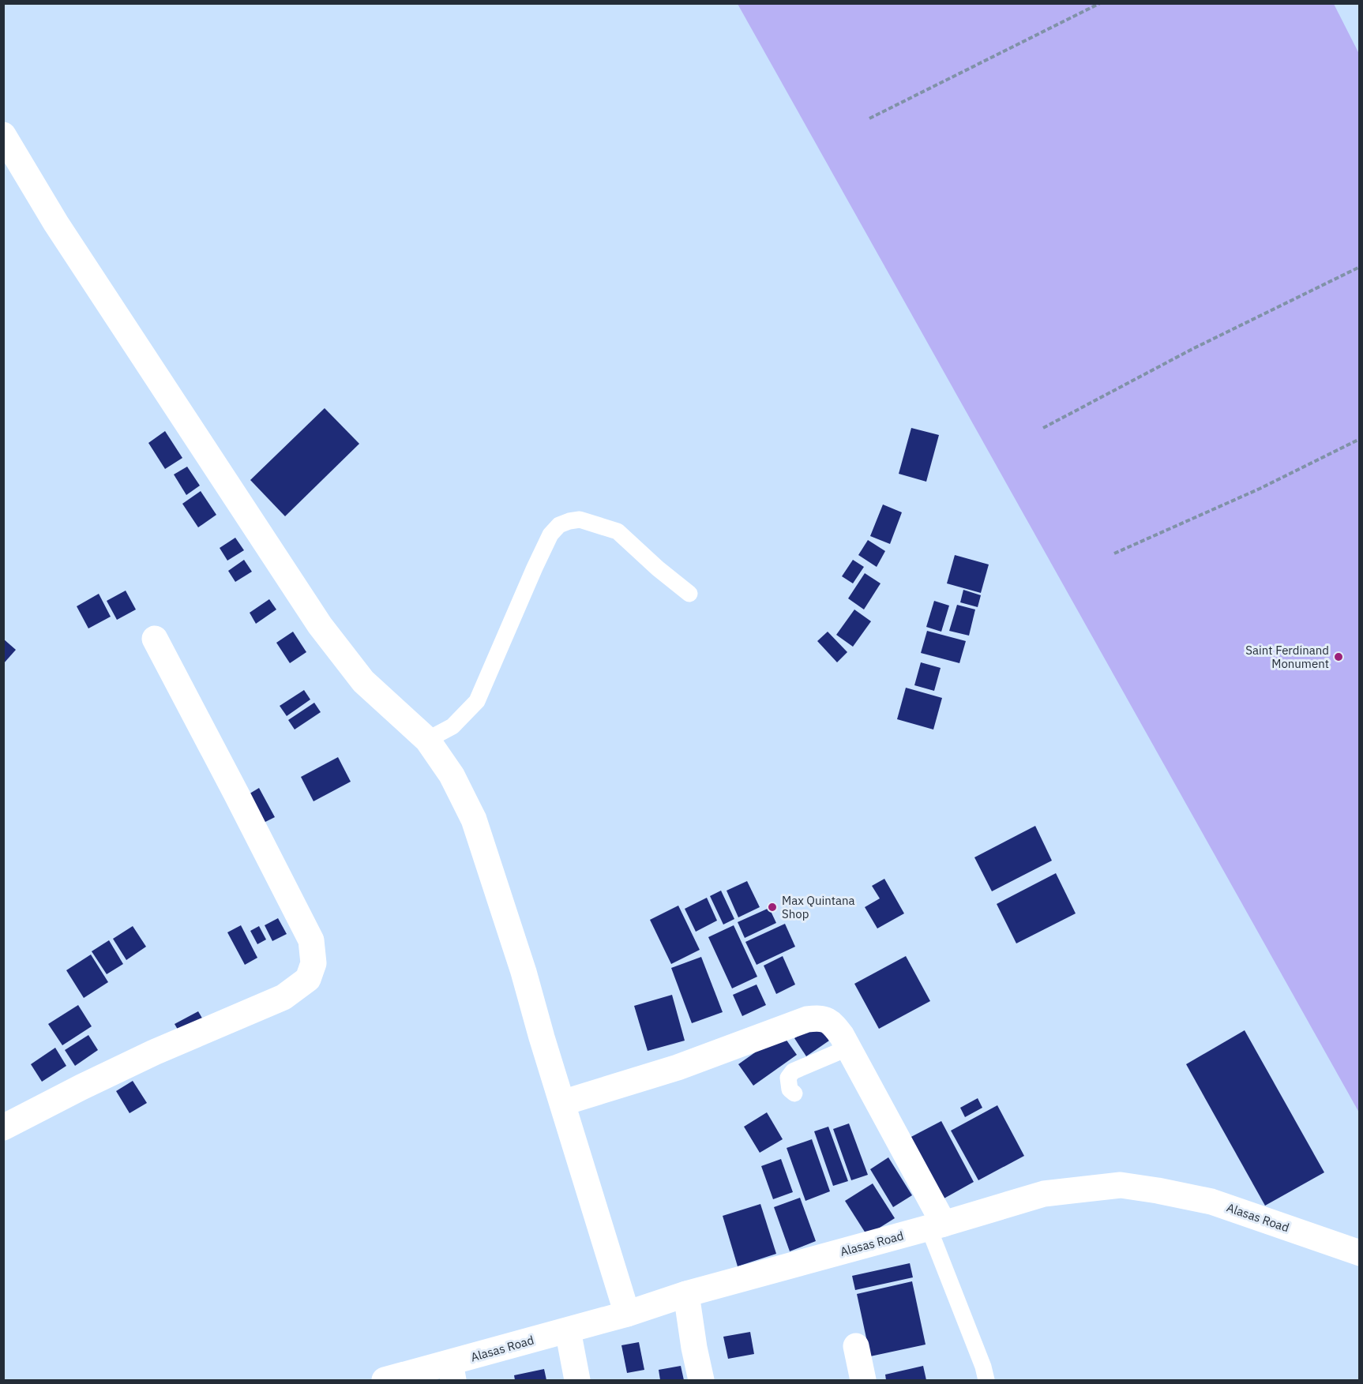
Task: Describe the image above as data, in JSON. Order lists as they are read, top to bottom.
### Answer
{
  "streets": {
    "street": ["Alasas Road"]
  },
  "places": ["Saint Ferdinand Monument", "Max Quintana Shop"]
}
